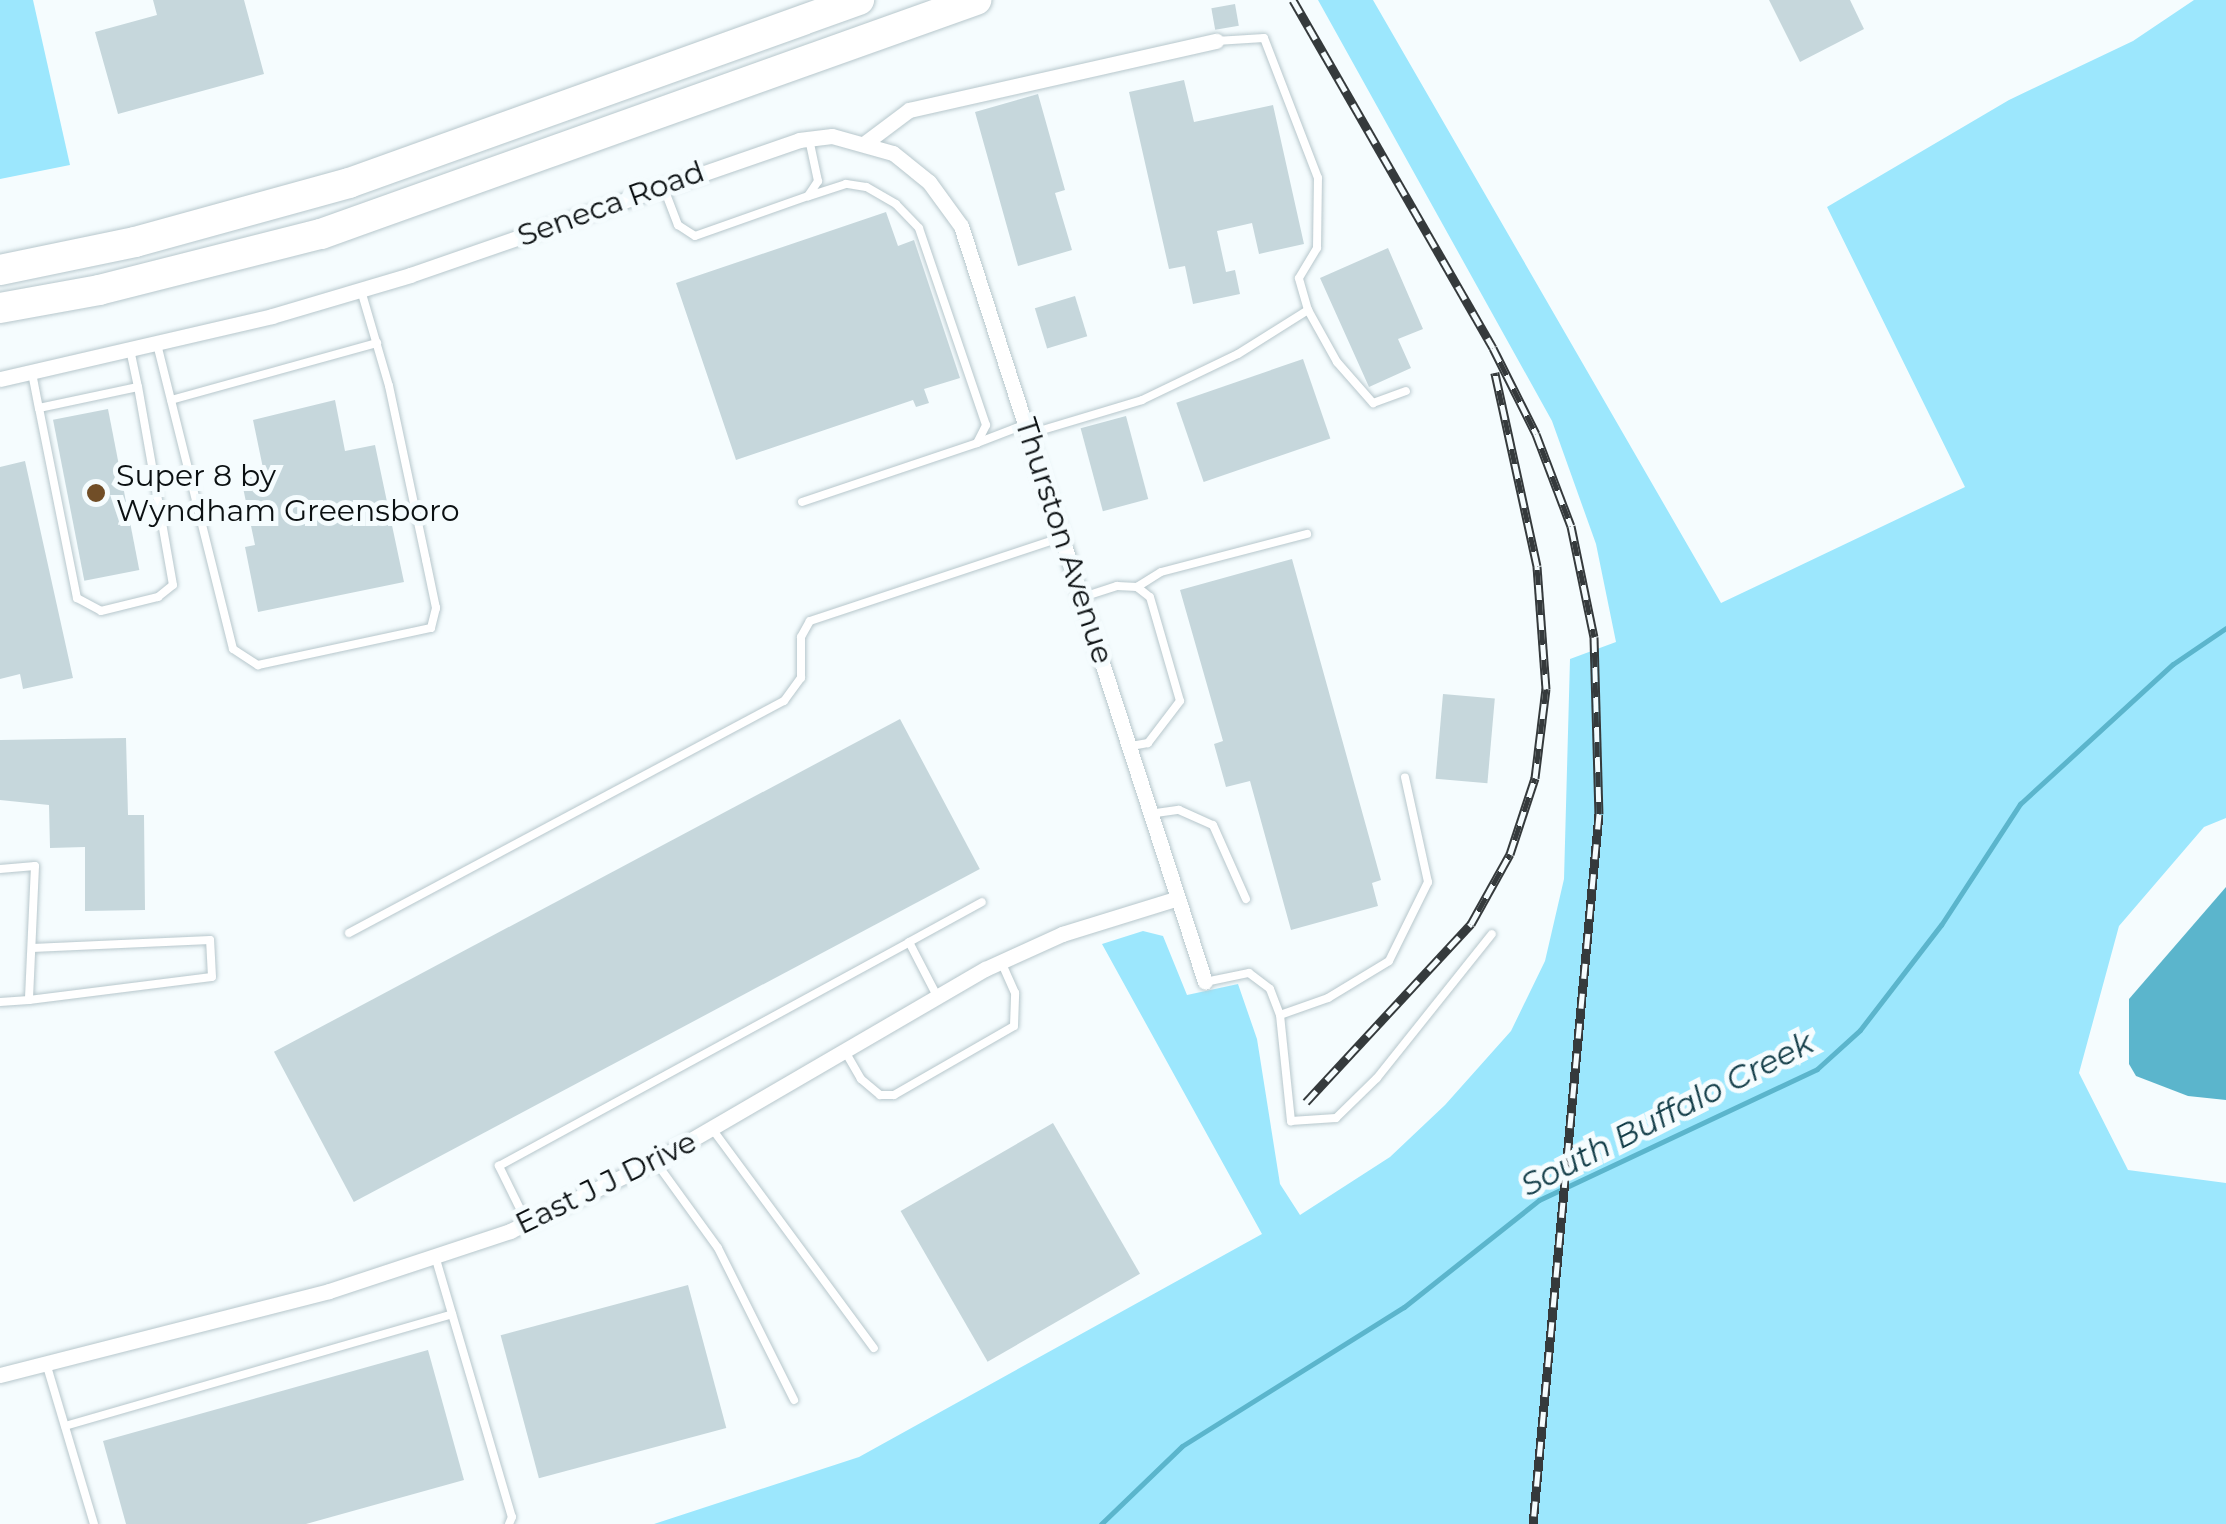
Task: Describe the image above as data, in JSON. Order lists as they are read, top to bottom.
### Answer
{
  "streets": {
    "street": ["Seneca Road", "Thurston Avenue", "East J J Drive"]
  },
  "crossings": [
    ["Seneca Road", "Thurston Avenue"],
    ["Thurston Avenue", "East J J Drive"]
  ],
  "water": ["South Buffalo Creek"],
  "places": ["Super 8 by Wyndham Greensboro"]
}
